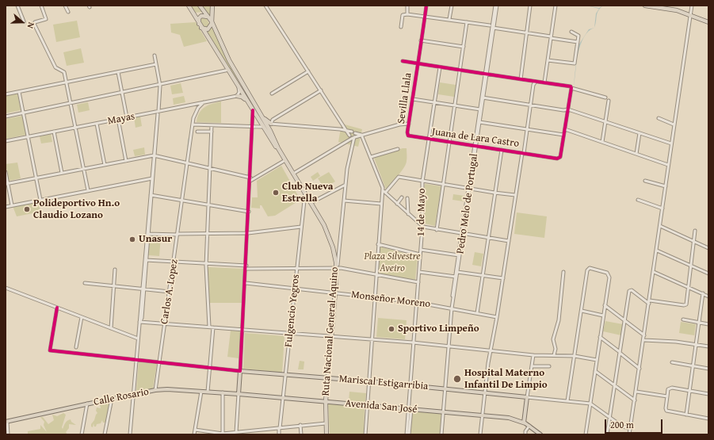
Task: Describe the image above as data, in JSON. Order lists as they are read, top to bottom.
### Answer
{
  "streets": {
    "highway": ["Ruta Nacional General Aquino"],
    "main road": ["Mariscal Estigarribia", "Calle Rosario", "Avenida San José"],
    "street": [
      "Sevilla Llala",
      "Mayas",
      "Juana de Lara Castro",
      "Pedro Melo de Portugal",
      "14 de Mayo",
      "Carlos A. Lopez",
      "Monseñor Moreno",
      "Fulgencio Yegros"
    ]
  },
  "crossings": [
    ["Sevilla Llala", "Juana de Lara Castro"],
    ["Mayas", "Carlos A. Lopez"],
    ["Juana de Lara Castro", "Pedro Melo de Portugal"],
    ["Juana de Lara Castro", "14 de Mayo"],
    ["Pedro Melo de Portugal", "Monseñor Moreno"],
    ["Pedro Melo de Portugal", "Mariscal Estigarribia"],
    ["Pedro Melo de Portugal", "Avenida San José"],
    ["14 de Mayo", "Monseñor Moreno"],
    ["14 de Mayo", "Mariscal Estigarribia"],
    ["14 de Mayo", "Avenida San José"],
    ["Carlos A. Lopez", "Calle Rosario"],
    ["Monseñor Moreno", "Fulgencio Yegros"],
    ["Monseñor Moreno", "Ruta Nacional General Aquino"],
    ["Fulgencio Yegros", "Ruta Nacional General Aquino"],
    ["Fulgencio Yegros", "Mariscal Estigarribia"],
    ["Fulgencio Yegros", "Avenida San José"],
    ["Ruta Nacional General Aquino", "Mariscal Estigarribia"],
    ["Ruta Nacional General Aquino", "Avenida San José"],
    ["Calle Rosario", "Avenida San José"]
  ],
  "parks": ["Plaza Silvestre Aveiro"],
  "places": [
    "Club Nueva Estrella",
    "Polideportivo Hn.o Claudio Lozano",
    "Unasur",
    "Sportivo Limpeño",
    "Hospital Materno Infantil De Limpio"
  ],
  "scale_bar": "200 m",
  "north": "right"
}
